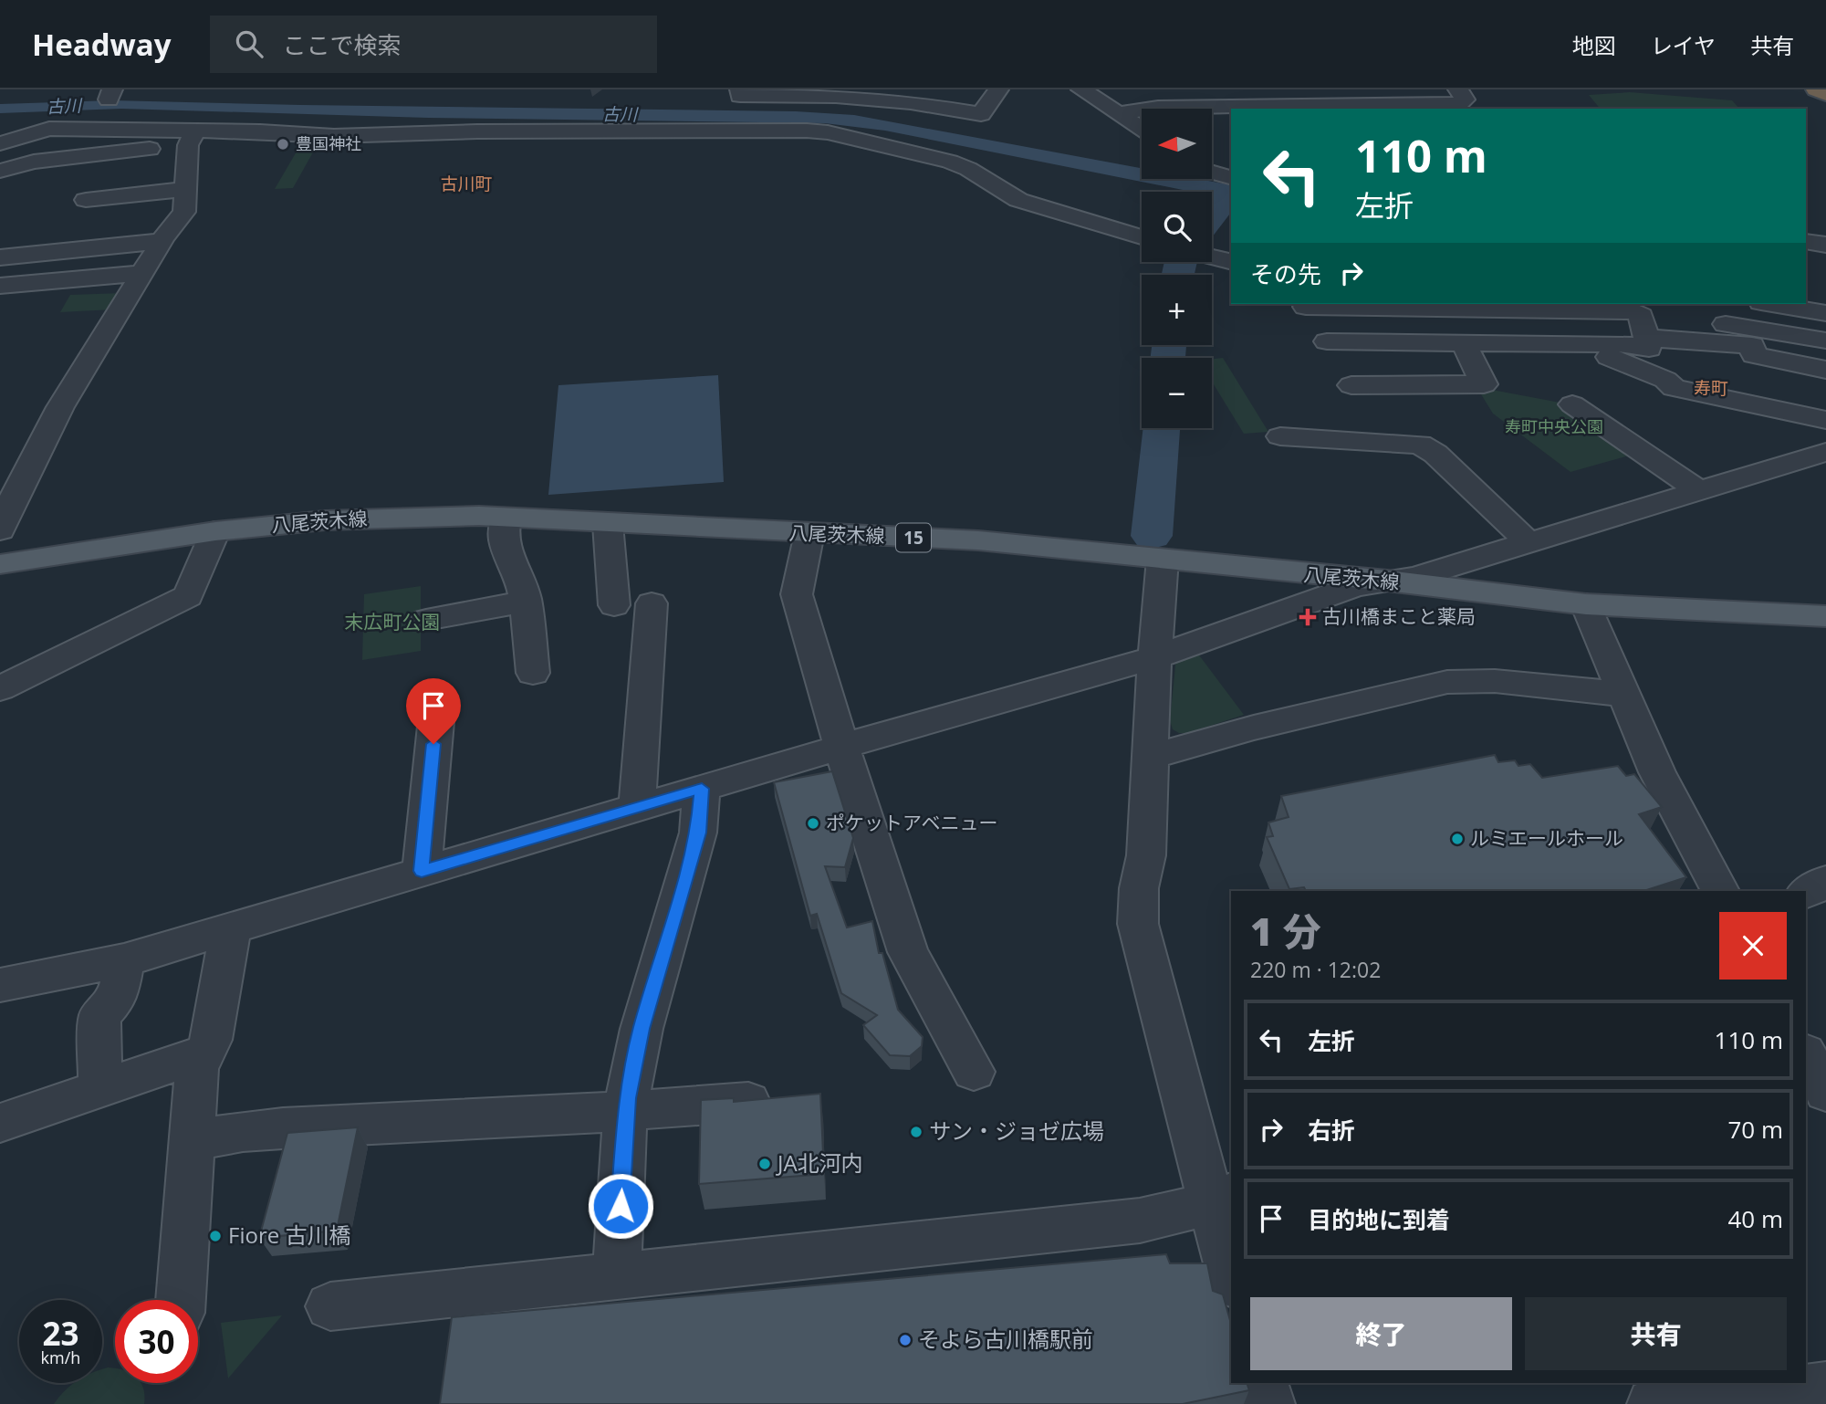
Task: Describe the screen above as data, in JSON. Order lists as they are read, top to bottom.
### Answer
{
  "streets": {
    "main road": ["八尾茨木線", "15"]
  },
  "districts": ["古川町", "寿町"],
  "water": ["古川"],
  "parks": ["寿町中央公園", "末広町公園"],
  "places": {
    "other": [
      "豊国神社",
      "ポケットアベニュー",
      "ルミエールホール",
      "サン・ジョゼ広場",
      "JA北河内",
      "Fiore 古川橋",
      "そよら古川橋駅前"
    ],
    "health": ["古川橋まこと薬局"]
  },
  "north": "left",
  "page": {
    "header": "Headway",
    "search": "ここで検索",
    "nav": ["地図", "レイヤ", "共有"],
    "map_buttons": ["+", "−"],
    "turn": ["110 m", "左折"],
    "then": "その先",
    "heading": ["1 分", "220 m · 12:02"],
    "list": [
      {
        "name": "左折",
        "value": "110 m"
      },
      {
        "name": "右折",
        "value": "70 m"
      },
      {
        "name": "目的地に到着",
        "value": "40 m"
      }
    ],
    "buttons": ["終了", "共有"],
    "speed": "23 km/h",
    "limit": "30"
  }
}
